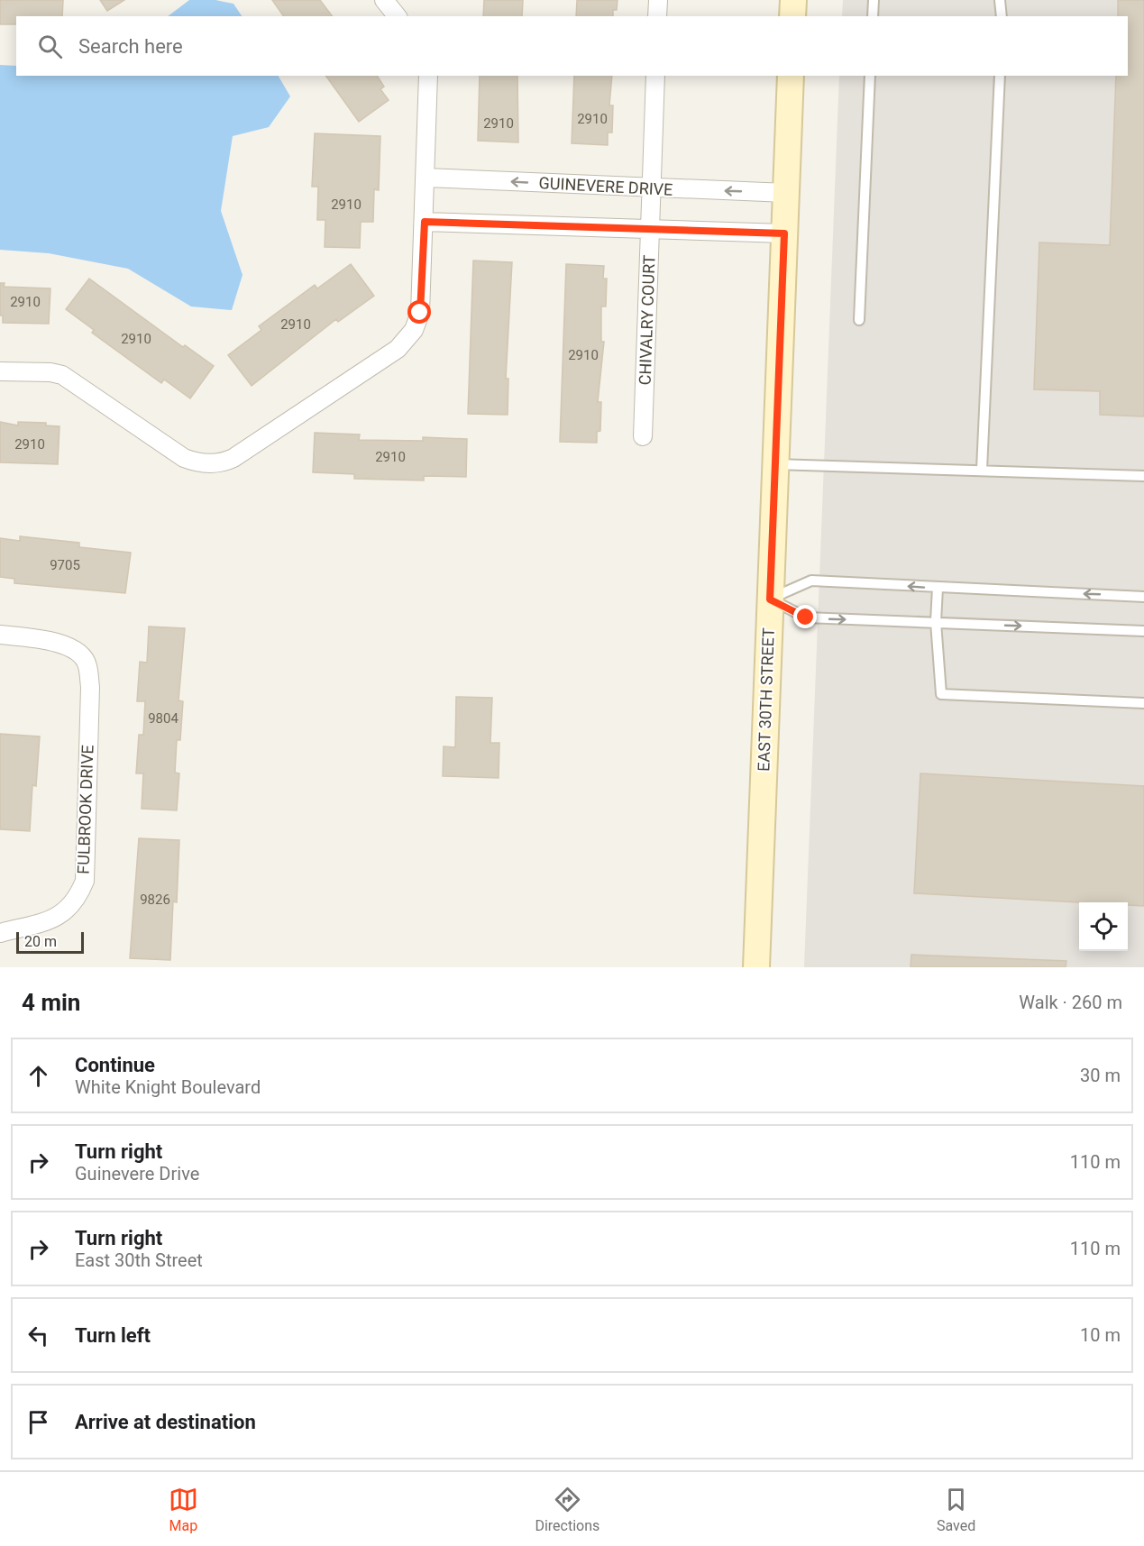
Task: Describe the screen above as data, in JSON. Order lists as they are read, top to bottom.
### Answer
{
  "streets": {
    "main road": ["EAST 30TH STREET"],
    "street": ["GUINEVERE DRIVE", "CHIVALRY COURT", "FULBROOK DRIVE"]
  },
  "crossings": [
    ["GUINEVERE DRIVE", "CHIVALRY COURT"],
    ["GUINEVERE DRIVE", "EAST 30TH STREET"]
  ],
  "house_numbers": [
    "2910",
    "2910",
    "2910",
    "2910",
    "2910",
    "2910",
    "2910",
    "2910",
    "2910",
    "9705",
    "9804",
    "9826"
  ],
  "scale_bar": "20 m",
  "page": {
    "search": "Search here",
    "scale": "20 m",
    "heading": ["4 min", "Walk · 260 m"],
    "list": [
      ["Continue", "White Knight Boulevard", "30 m"],
      ["Turn right", "Guinevere Drive", "110 m"],
      ["Turn right", "East 30th Street", "110 m"],
      ["Turn left", "10 m"],
      "Arrive at destination"
    ],
    "nav": ["Map", "Directions", "Saved"]
  }
}
